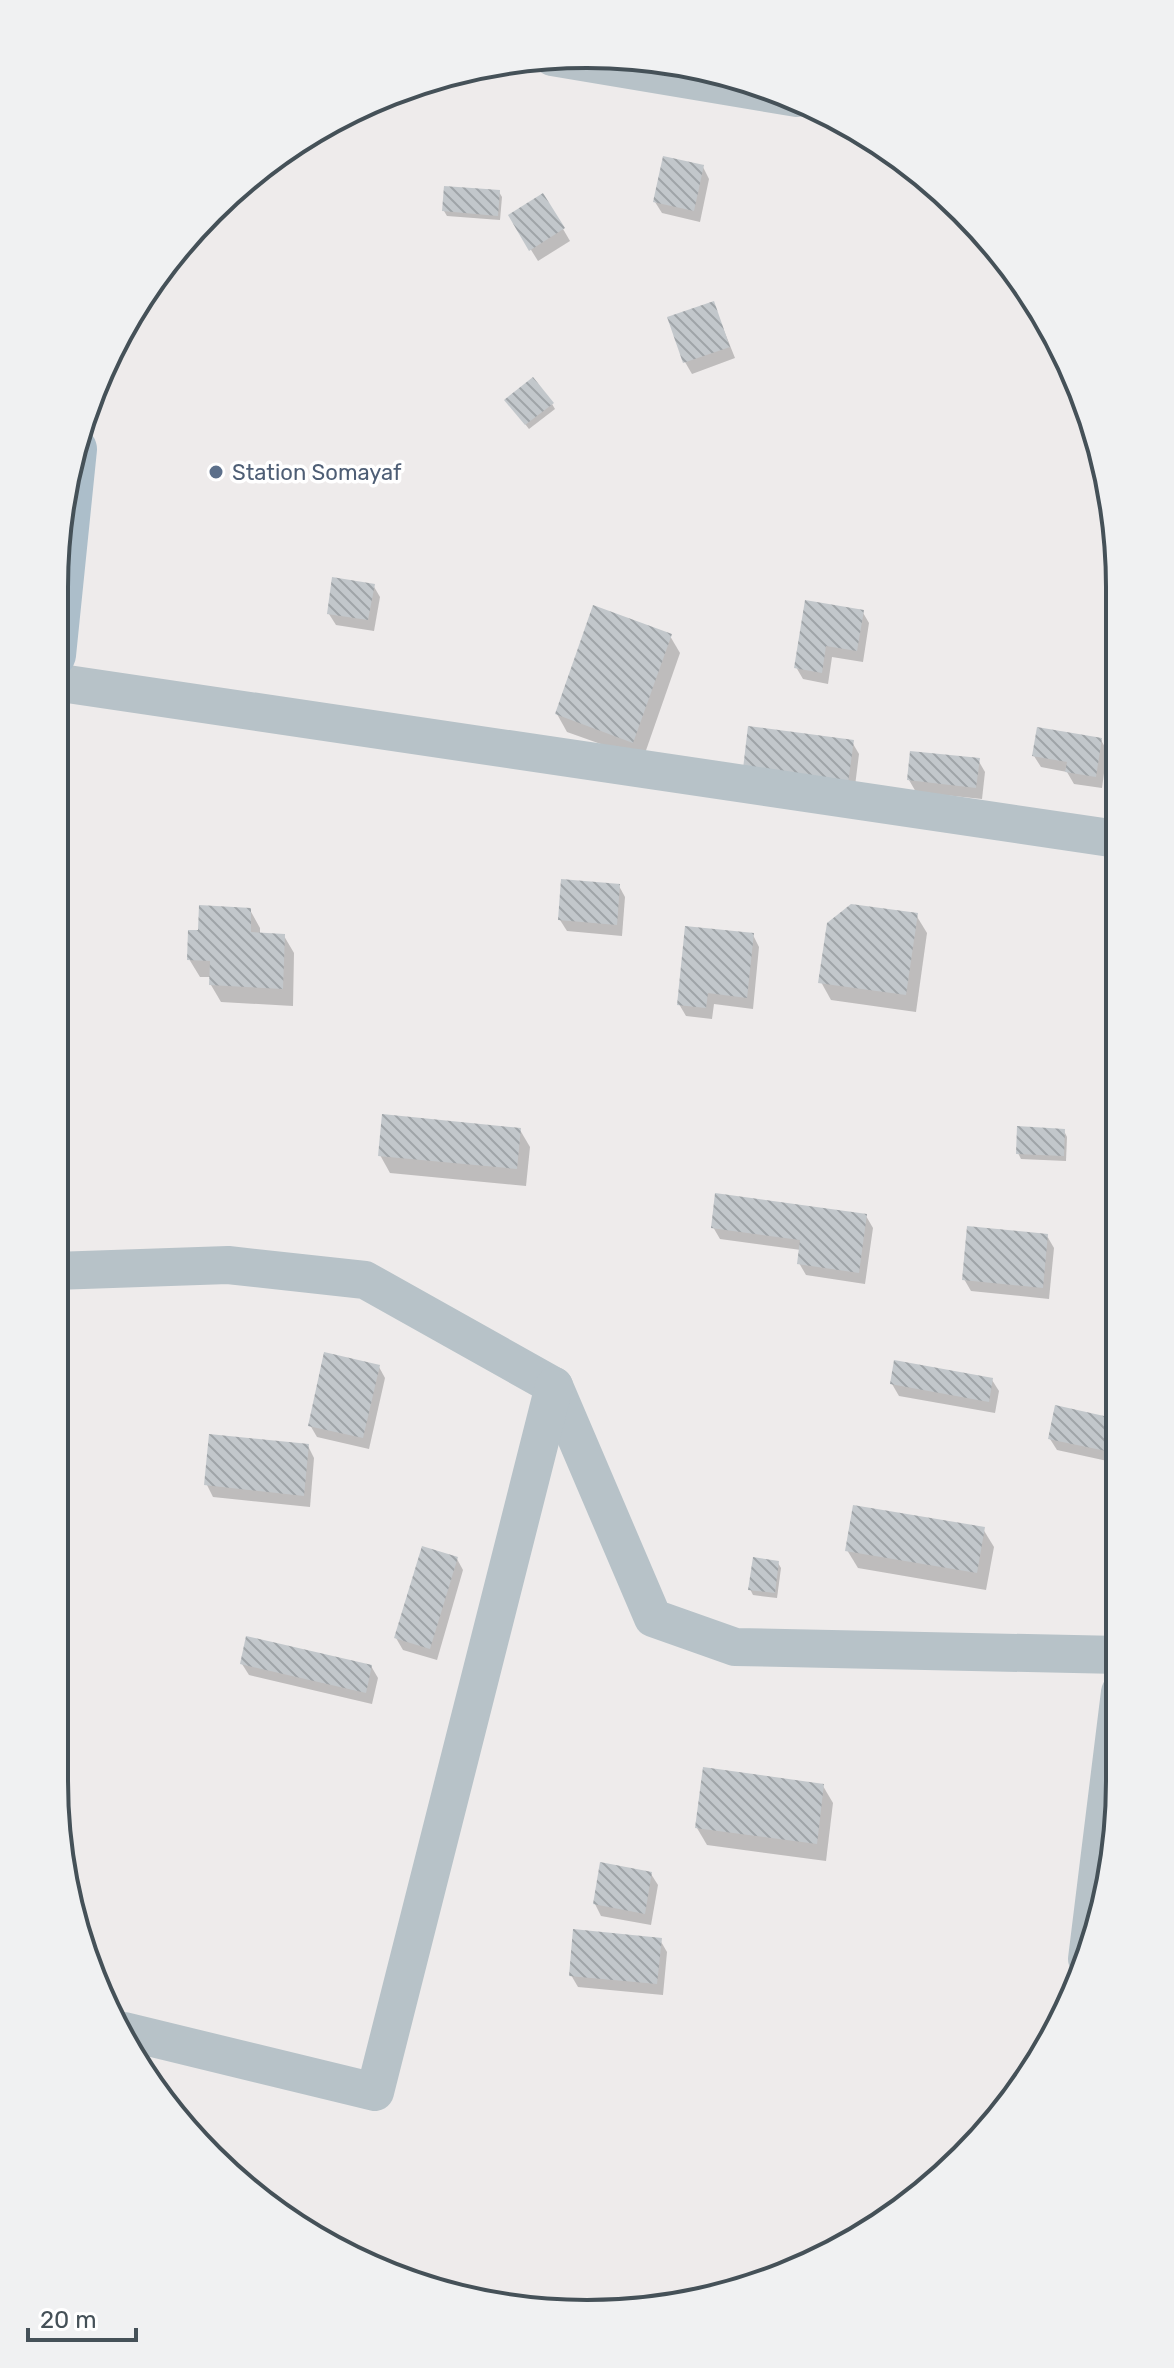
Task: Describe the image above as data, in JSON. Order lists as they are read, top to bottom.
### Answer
{
  "places": ["Station Somayaf"],
  "scale_bar": "20 m"
}
